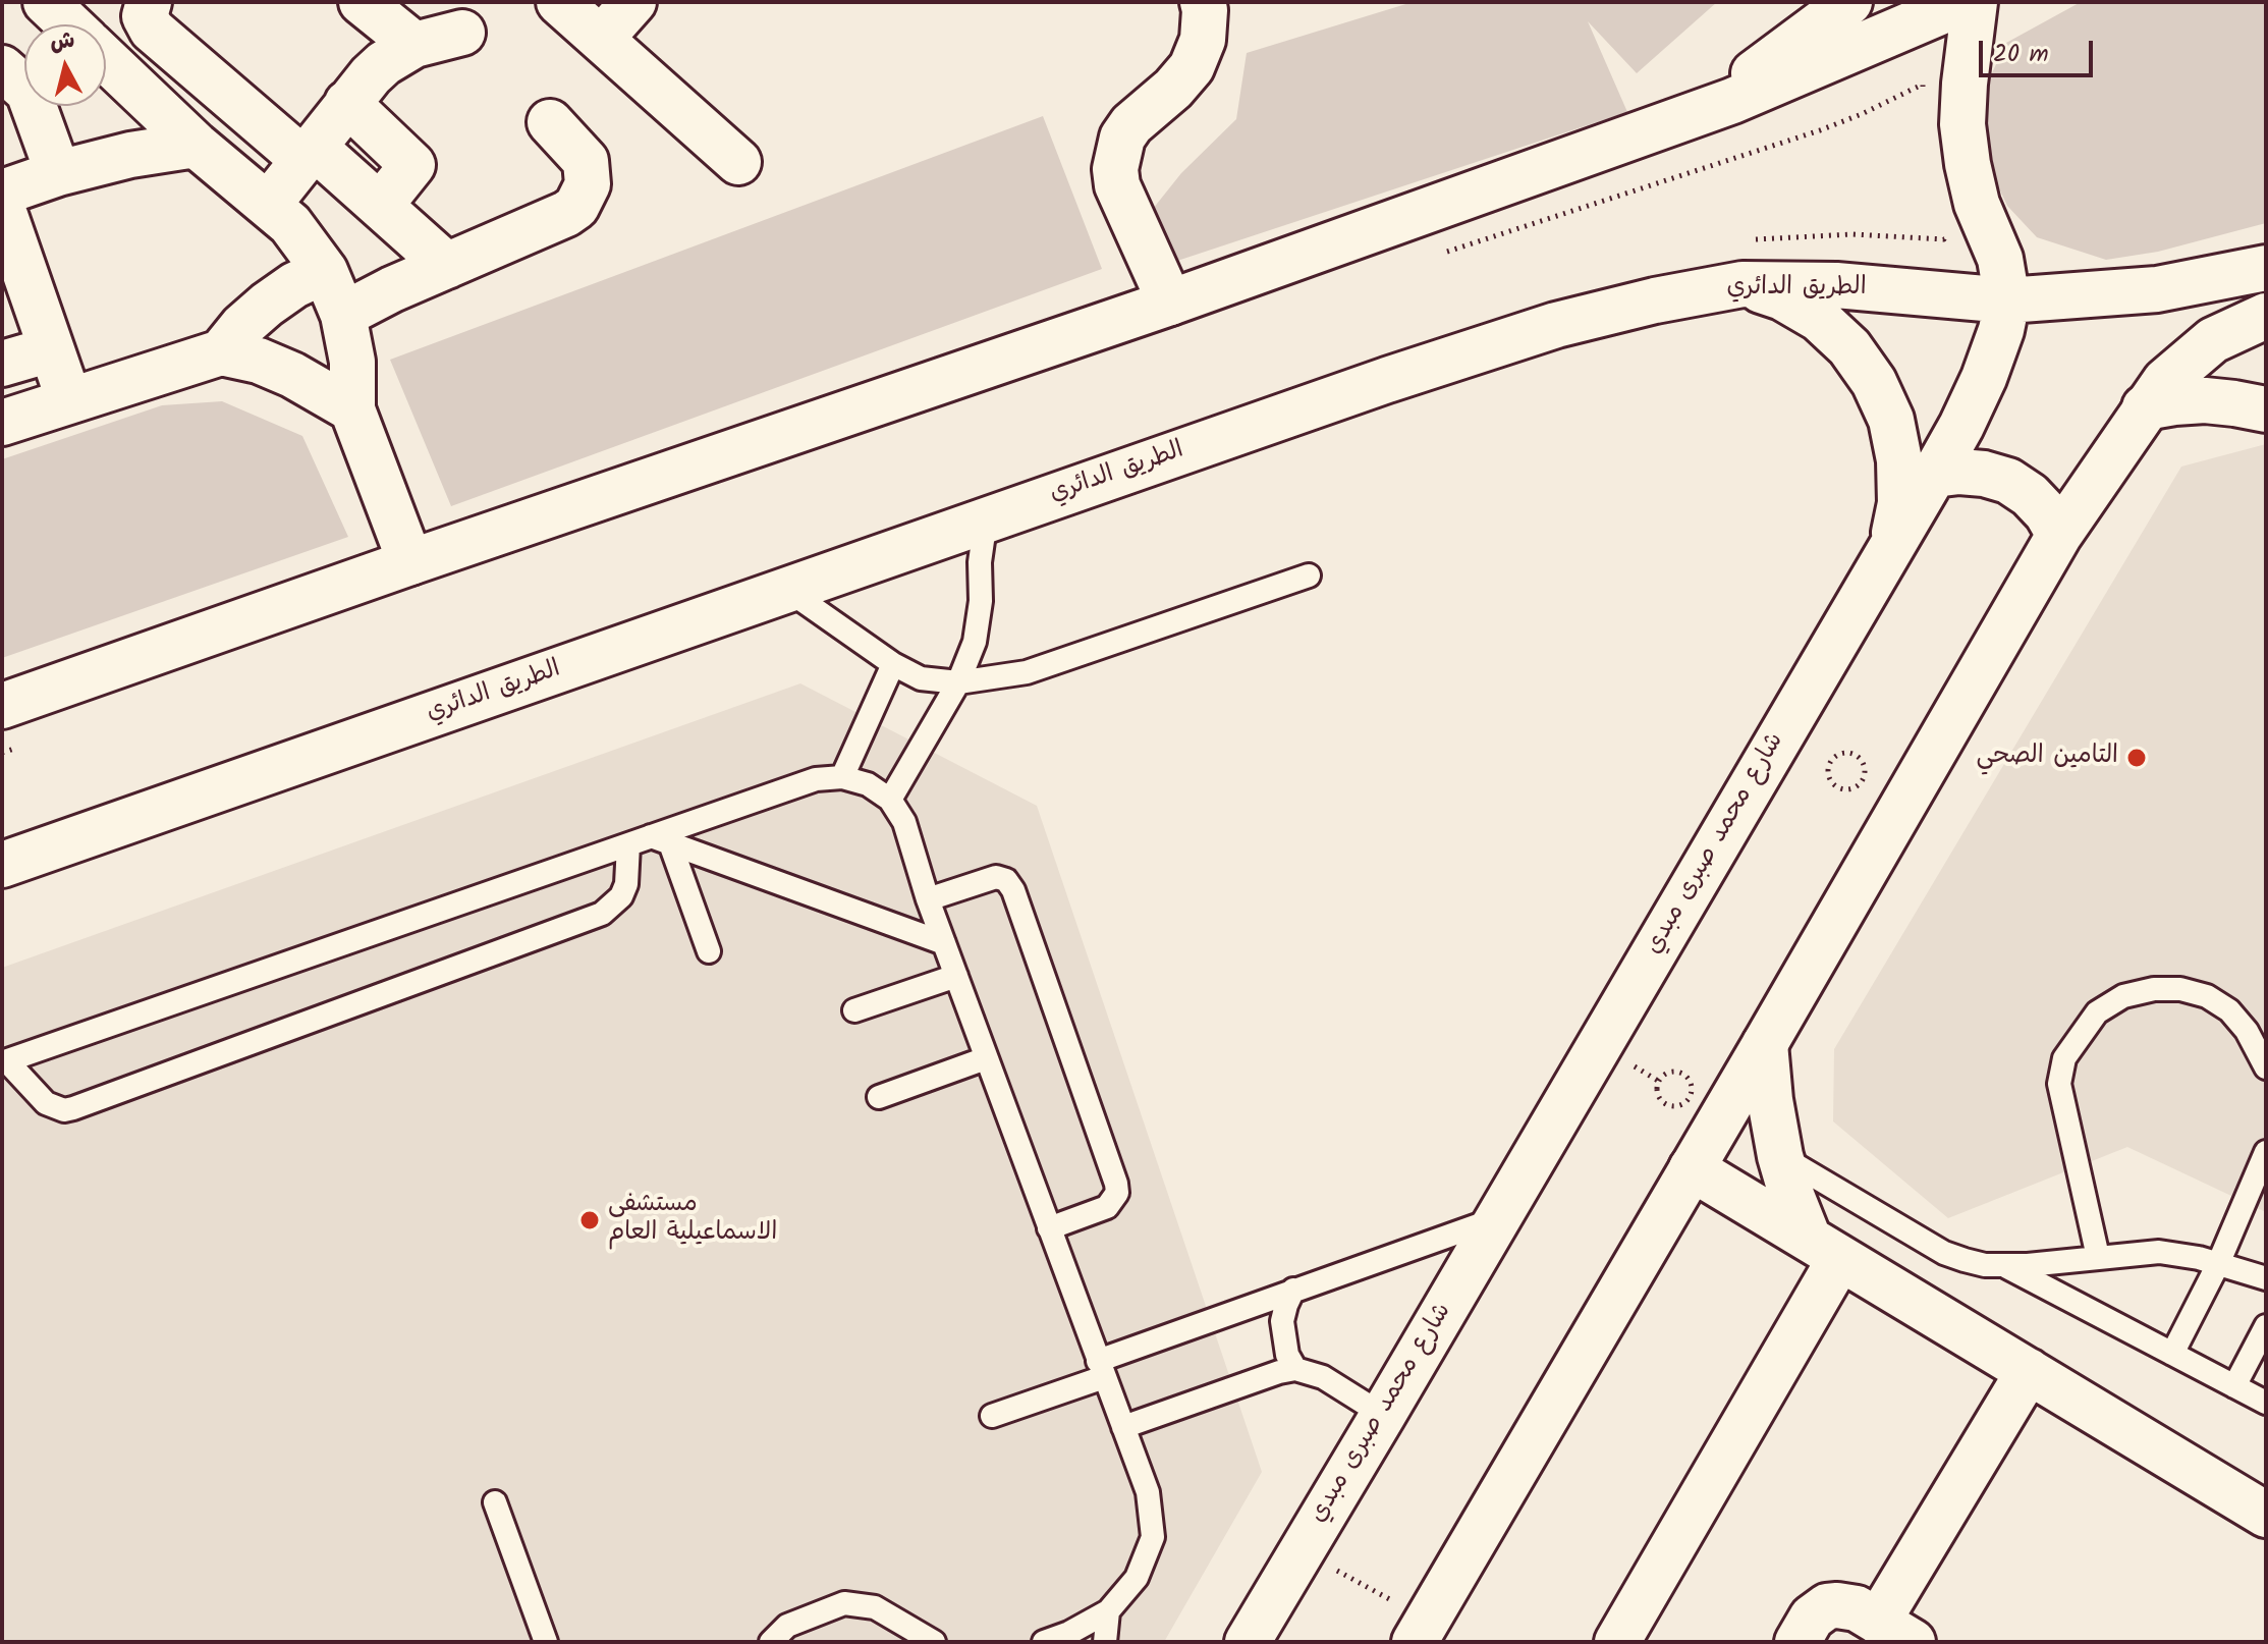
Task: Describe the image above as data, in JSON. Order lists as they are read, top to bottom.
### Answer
{
  "streets": {
    "main road": ["الطريق الدائري", "شارع محمد صبرى مبدي"]
  },
  "crossings": [
    ["الطريق الدائري", "شارع محمد صبرى مبدي"]
  ],
  "places": ["التامين الصحي", "مستشفى الاسماعيلية العام"],
  "scale_bar": "20 m",
  "north": "top"
}
